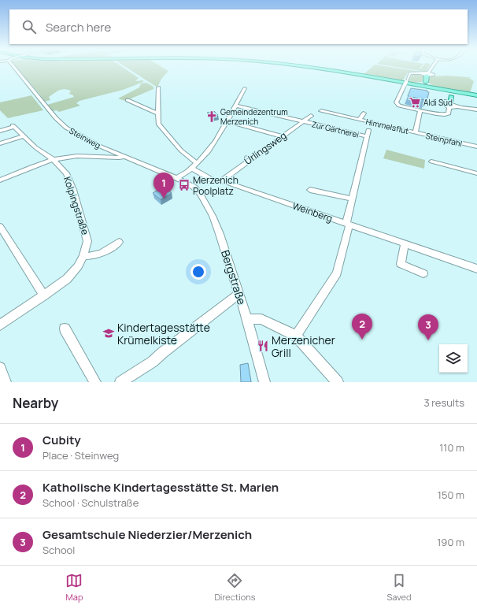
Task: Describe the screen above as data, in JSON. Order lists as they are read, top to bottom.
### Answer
{
  "streets": {
    "street": [
      "Himmelsflut",
      "Zur Gärtnerei",
      "Steinweg",
      "Steinpfahl",
      "Ürlingsweg",
      "Kolpingstraße",
      "Weinberg",
      "Bergstraße"
    ]
  },
  "crossings": [
    ["Himmelsflut", "Steinpfahl"],
    ["Zur Gärtnerei", "Ürlingsweg"],
    ["Steinweg", "Bergstraße"],
    ["Ürlingsweg", "Weinberg"]
  ],
  "places": {
    "supermarket": ["Aldi Süd"],
    "church": ["Gemeindezentrum Merzenich"],
    "bus stop": ["Merzenich Poolplatz"],
    "school or university": ["Kindertagesstätte Krümelkiste"],
    "restaurant": ["Merzenicher Grill"]
  },
  "page": {
    "search": "Search here",
    "pins": ["1", "2", "3"],
    "heading": ["Nearby", "3 results"],
    "list": [
      {
        "mark": "1",
        "name": "Cubity",
        "note": "Place · Steinweg",
        "value": "110 m"
      },
      {
        "mark": "2",
        "name": "Katholische Kindertagesstätte St. Marien",
        "note": "School · Schulstraße",
        "value": "150 m"
      },
      {
        "mark": "3",
        "name": "Gesamtschule Niederzier/Merzenich",
        "note": "School",
        "value": "190 m"
      }
    ],
    "nav": ["Map", "Directions", "Saved"]
  }
}
